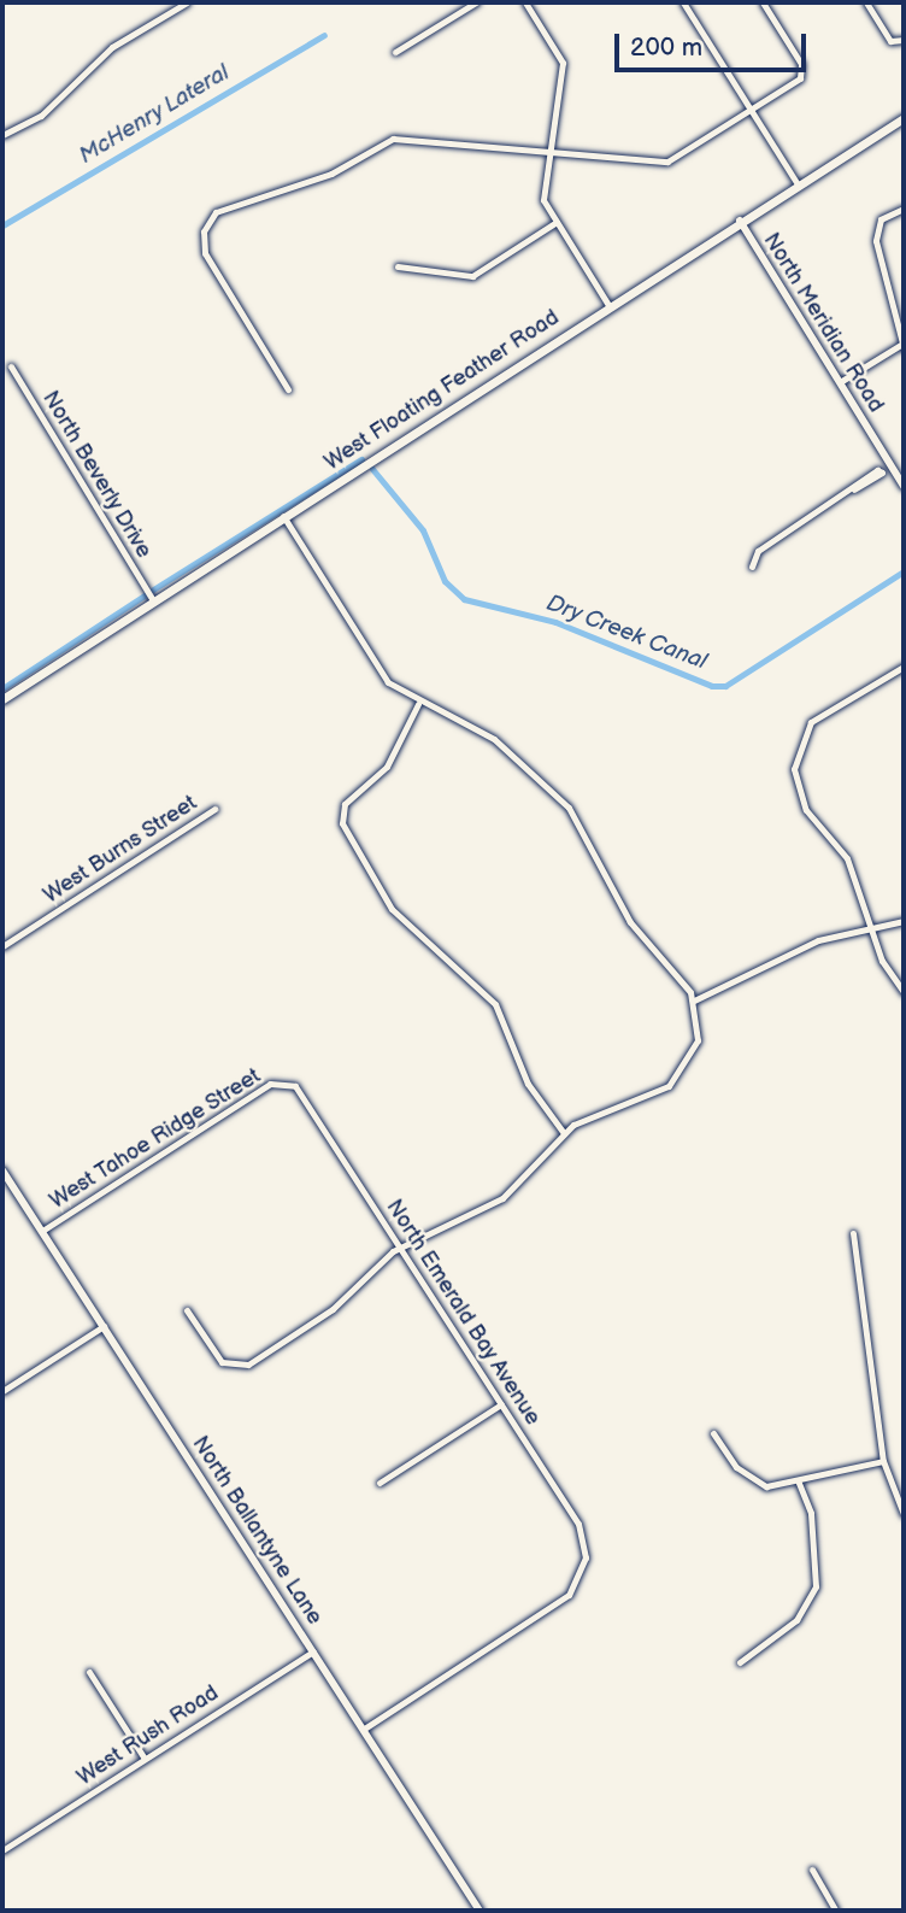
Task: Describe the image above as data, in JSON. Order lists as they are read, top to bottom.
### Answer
{
  "streets": {
    "main road": ["West Floating Feather Road"],
    "street": [
      "North Meridian Road",
      "North Beverly Drive",
      "West Burns Street",
      "West Tahoe Ridge Street",
      "North Emerald Bay Avenue",
      "North Ballantyne Lane",
      "West Rush Road"
    ]
  },
  "crossings": [
    ["North Meridian Road", "West Floating Feather Road"],
    ["West Floating Feather Road", "North Beverly Drive"],
    ["West Tahoe Ridge Street", "North Emerald Bay Avenue"],
    ["West Tahoe Ridge Street", "North Ballantyne Lane"],
    ["North Emerald Bay Avenue", "North Ballantyne Lane"],
    ["North Ballantyne Lane", "West Rush Road"]
  ],
  "water": ["McHenry Lateral", "Dry Creek Canal"],
  "scale_bar": "200 m"
}
